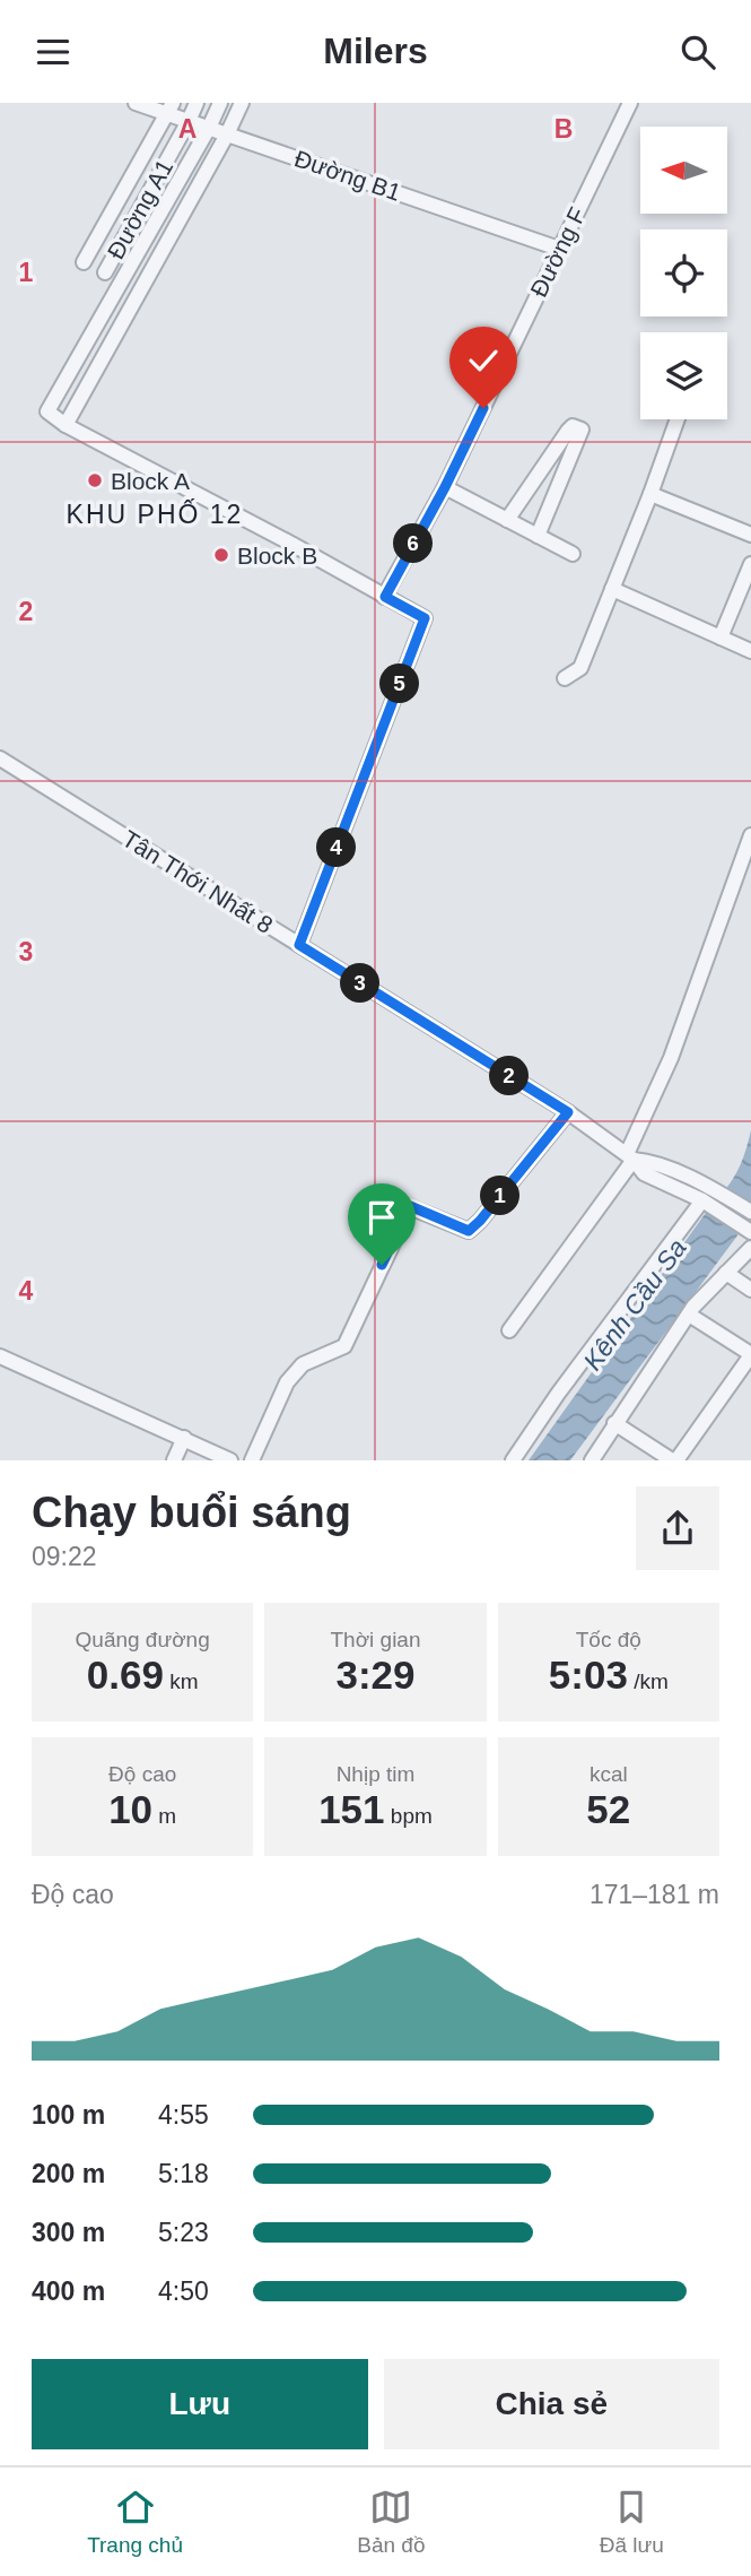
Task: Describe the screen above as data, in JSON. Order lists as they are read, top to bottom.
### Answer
{
  "streets": {
    "street": [
      "Đường B1",
      "Đường A1",
      "Đường F",
      "Tân Thới Nhất 8"
    ]
  },
  "crossings": [
    ["Đường B1", "Đường A1"],
    ["Đường B1", "Đường F"]
  ],
  "districts": ["KHU PHỐ 12"],
  "water": ["Kênh Cầu Sa"],
  "places": ["Block A", "Block B"],
  "north": "left",
  "page": {
    "header": "Milers",
    "pins": [
      "6",
      "5",
      "4",
      "3",
      "2",
      "1"
    ],
    "heading": ["Chạy buổi sáng", "09:22"],
    "stats": [
      ["Quãng đường", "0.69 km"],
      ["Thời gian", "3:29"],
      ["Tốc độ", "5:03 /km"],
      ["Độ cao", "10 m"],
      ["Nhịp tim", "151 bpm"],
      ["kcal", "52"]
    ],
    "chart": ["Độ cao", "171–181 m"],
    "list": [
      {
        "name": "100 m",
        "note": "4:55"
      },
      {
        "name": "200 m",
        "note": "5:18"
      },
      {
        "name": "300 m",
        "note": "5:23"
      },
      {
        "name": "400 m",
        "note": "4:50"
      }
    ],
    "buttons": ["Lưu", "Chia sẻ"],
    "tabs": ["Trang chủ", "Bản đồ", "Đã lưu"]
  },
  "grid": {
    "columns": ["A", "B"],
    "rows": [
      "1",
      "2",
      "3",
      "4"
    ]
  }
}
